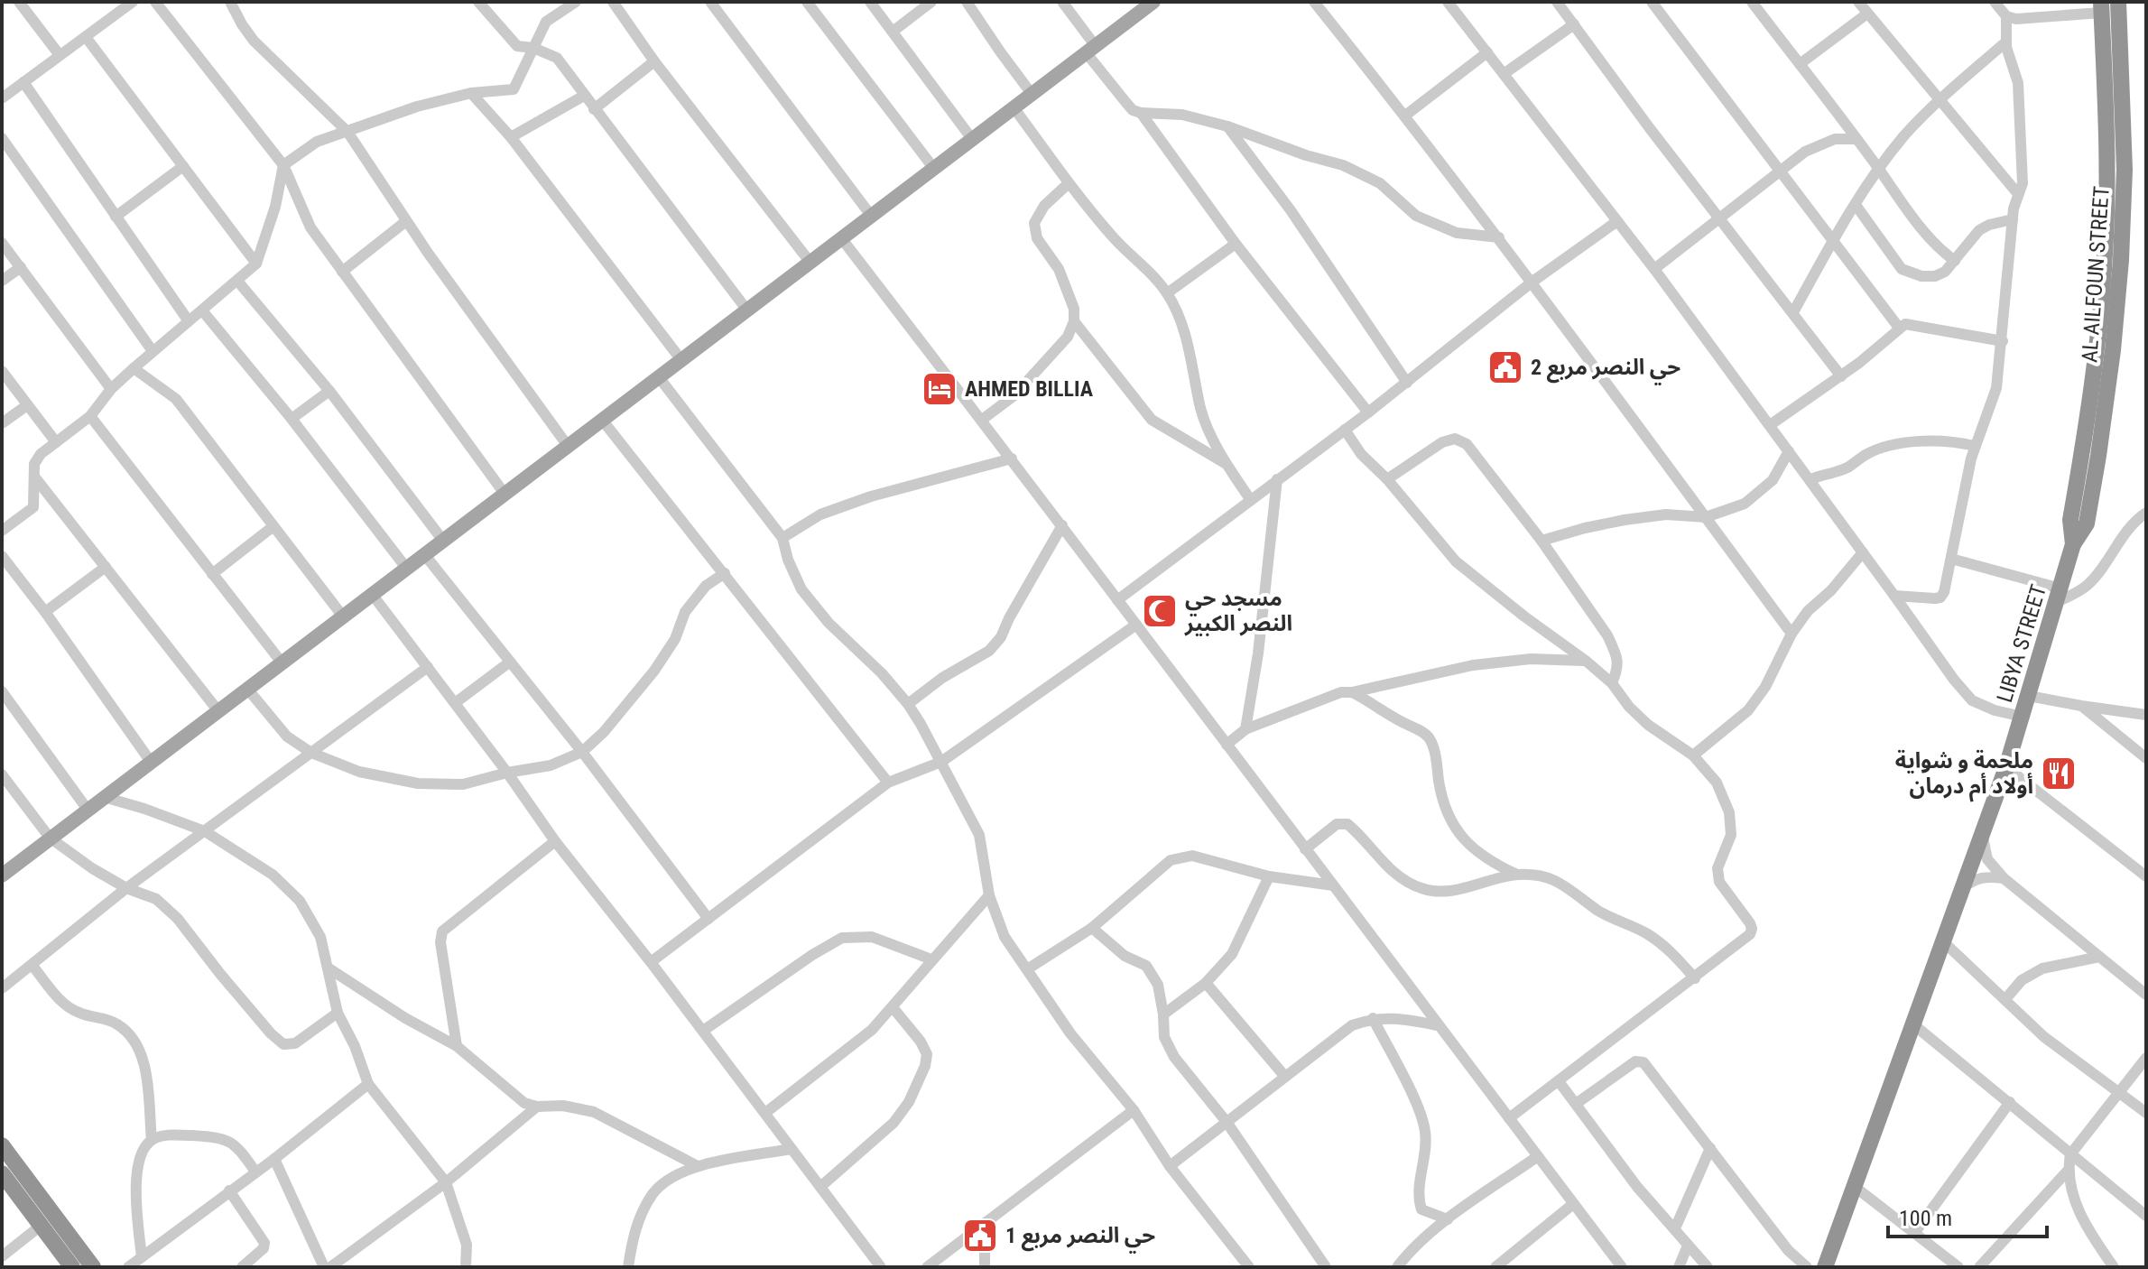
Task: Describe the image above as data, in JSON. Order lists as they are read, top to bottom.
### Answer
{
  "streets": {
    "highway": ["AL AILFOUN STREET", "LIBYA STREET"]
  },
  "crossings": [
    ["AL AILFOUN STREET", "LIBYA STREET"]
  ],
  "places": {
    "public building": ["حي النصر مربع 2", "حي النصر مربع 1"],
    "hotel": ["AHMED BILLIA"],
    "mosque": ["مسجد حي النصر الكبير"],
    "restaurant": ["ملحمة و شواية أولاد أم درمان"]
  },
  "scale_bar": "100 m"
}
